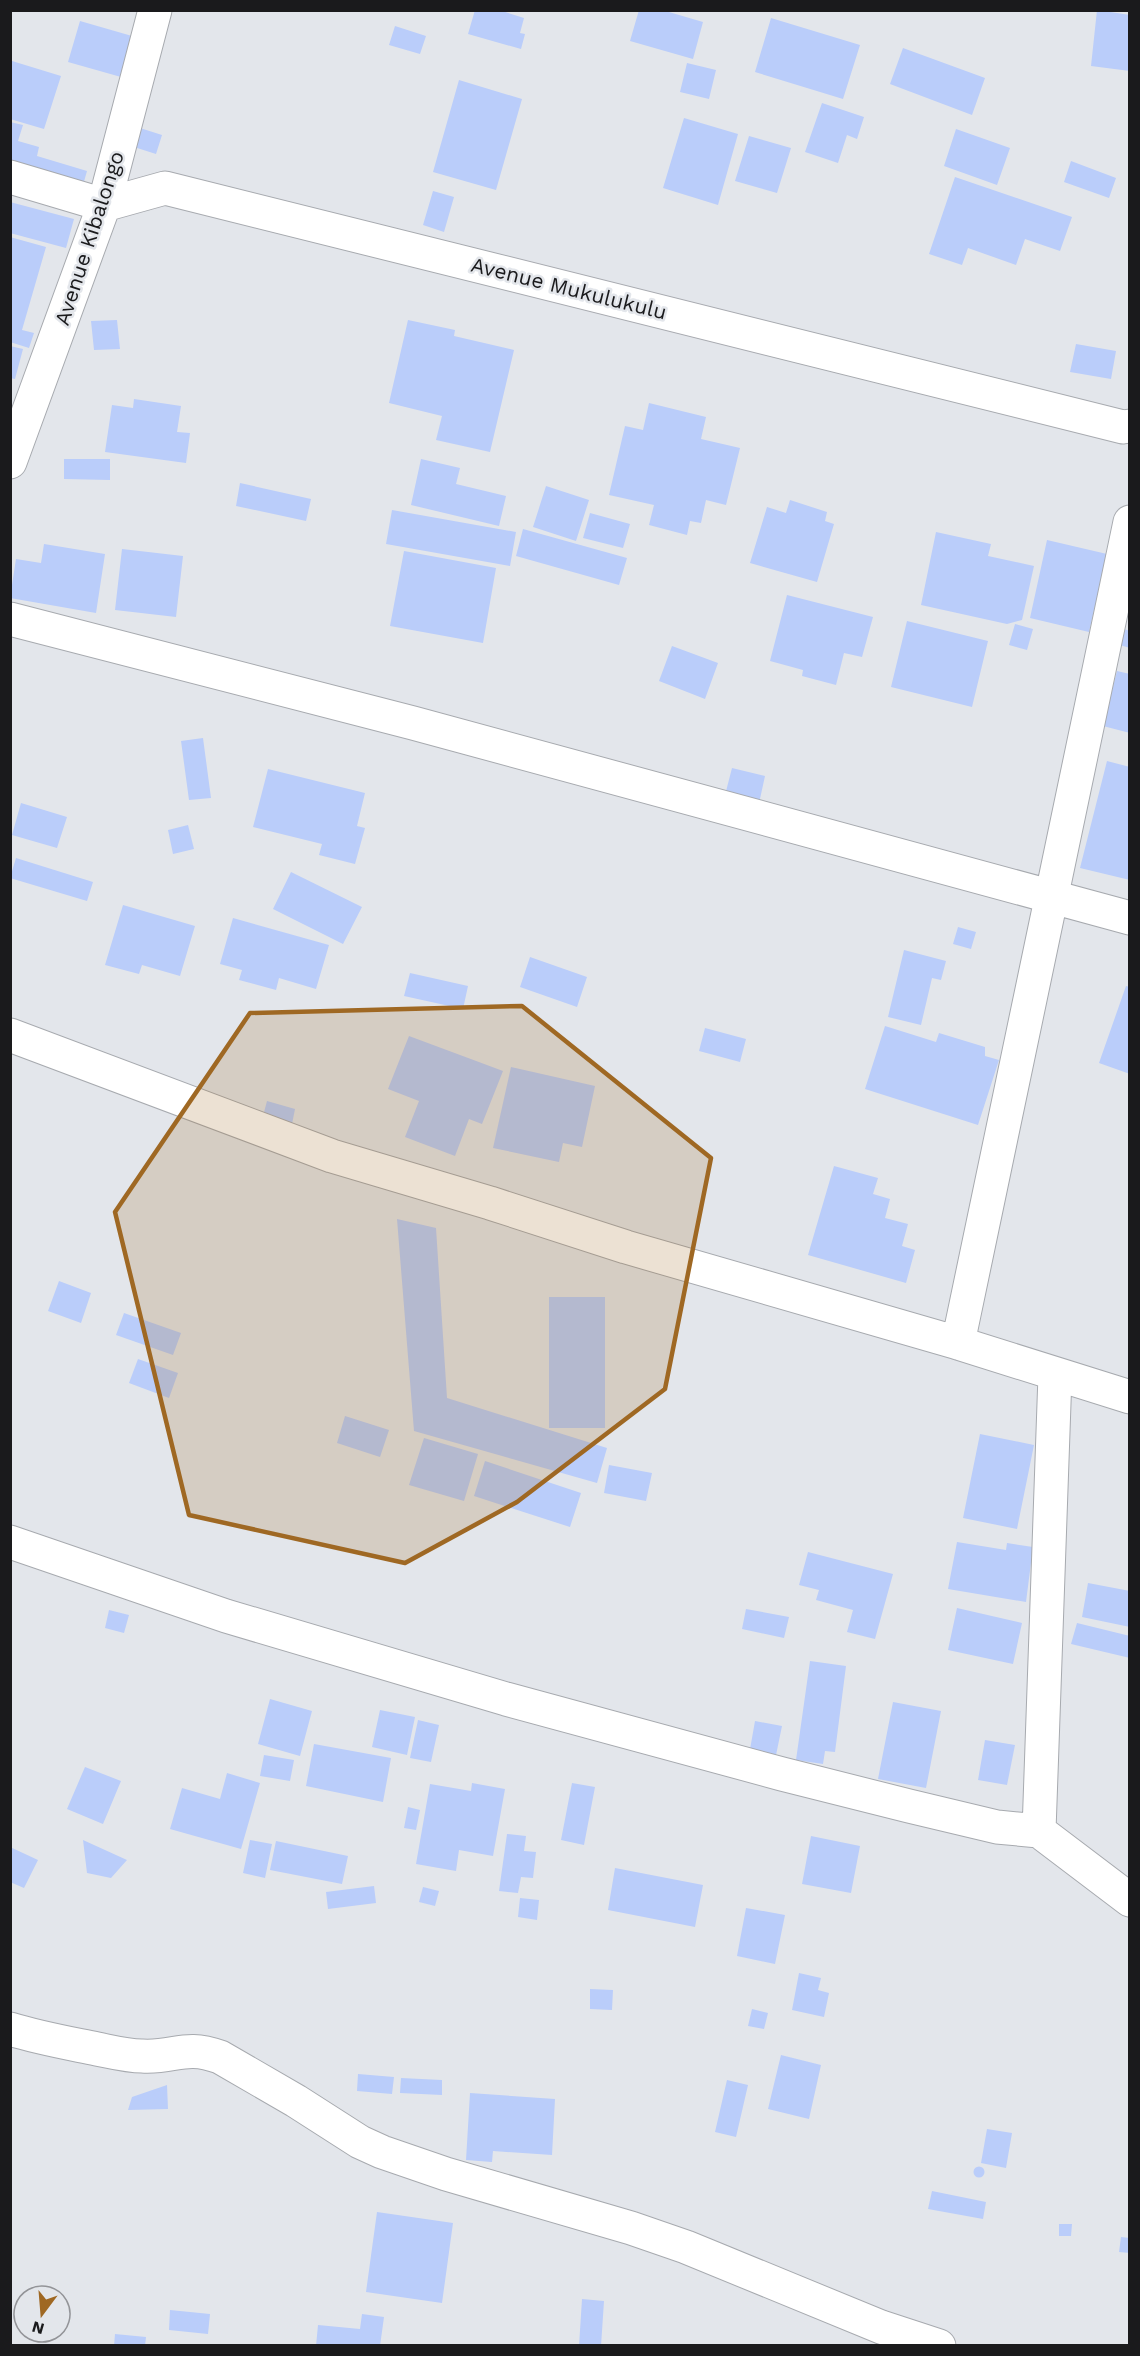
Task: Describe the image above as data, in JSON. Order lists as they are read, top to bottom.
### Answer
{
  "streets": {
    "street": ["Avenue Kibalongo", "Avenue Mukulukulu"]
  },
  "crossings": [
    ["Avenue Kibalongo", "Avenue Mukulukulu"]
  ],
  "north": "bottom"
}
